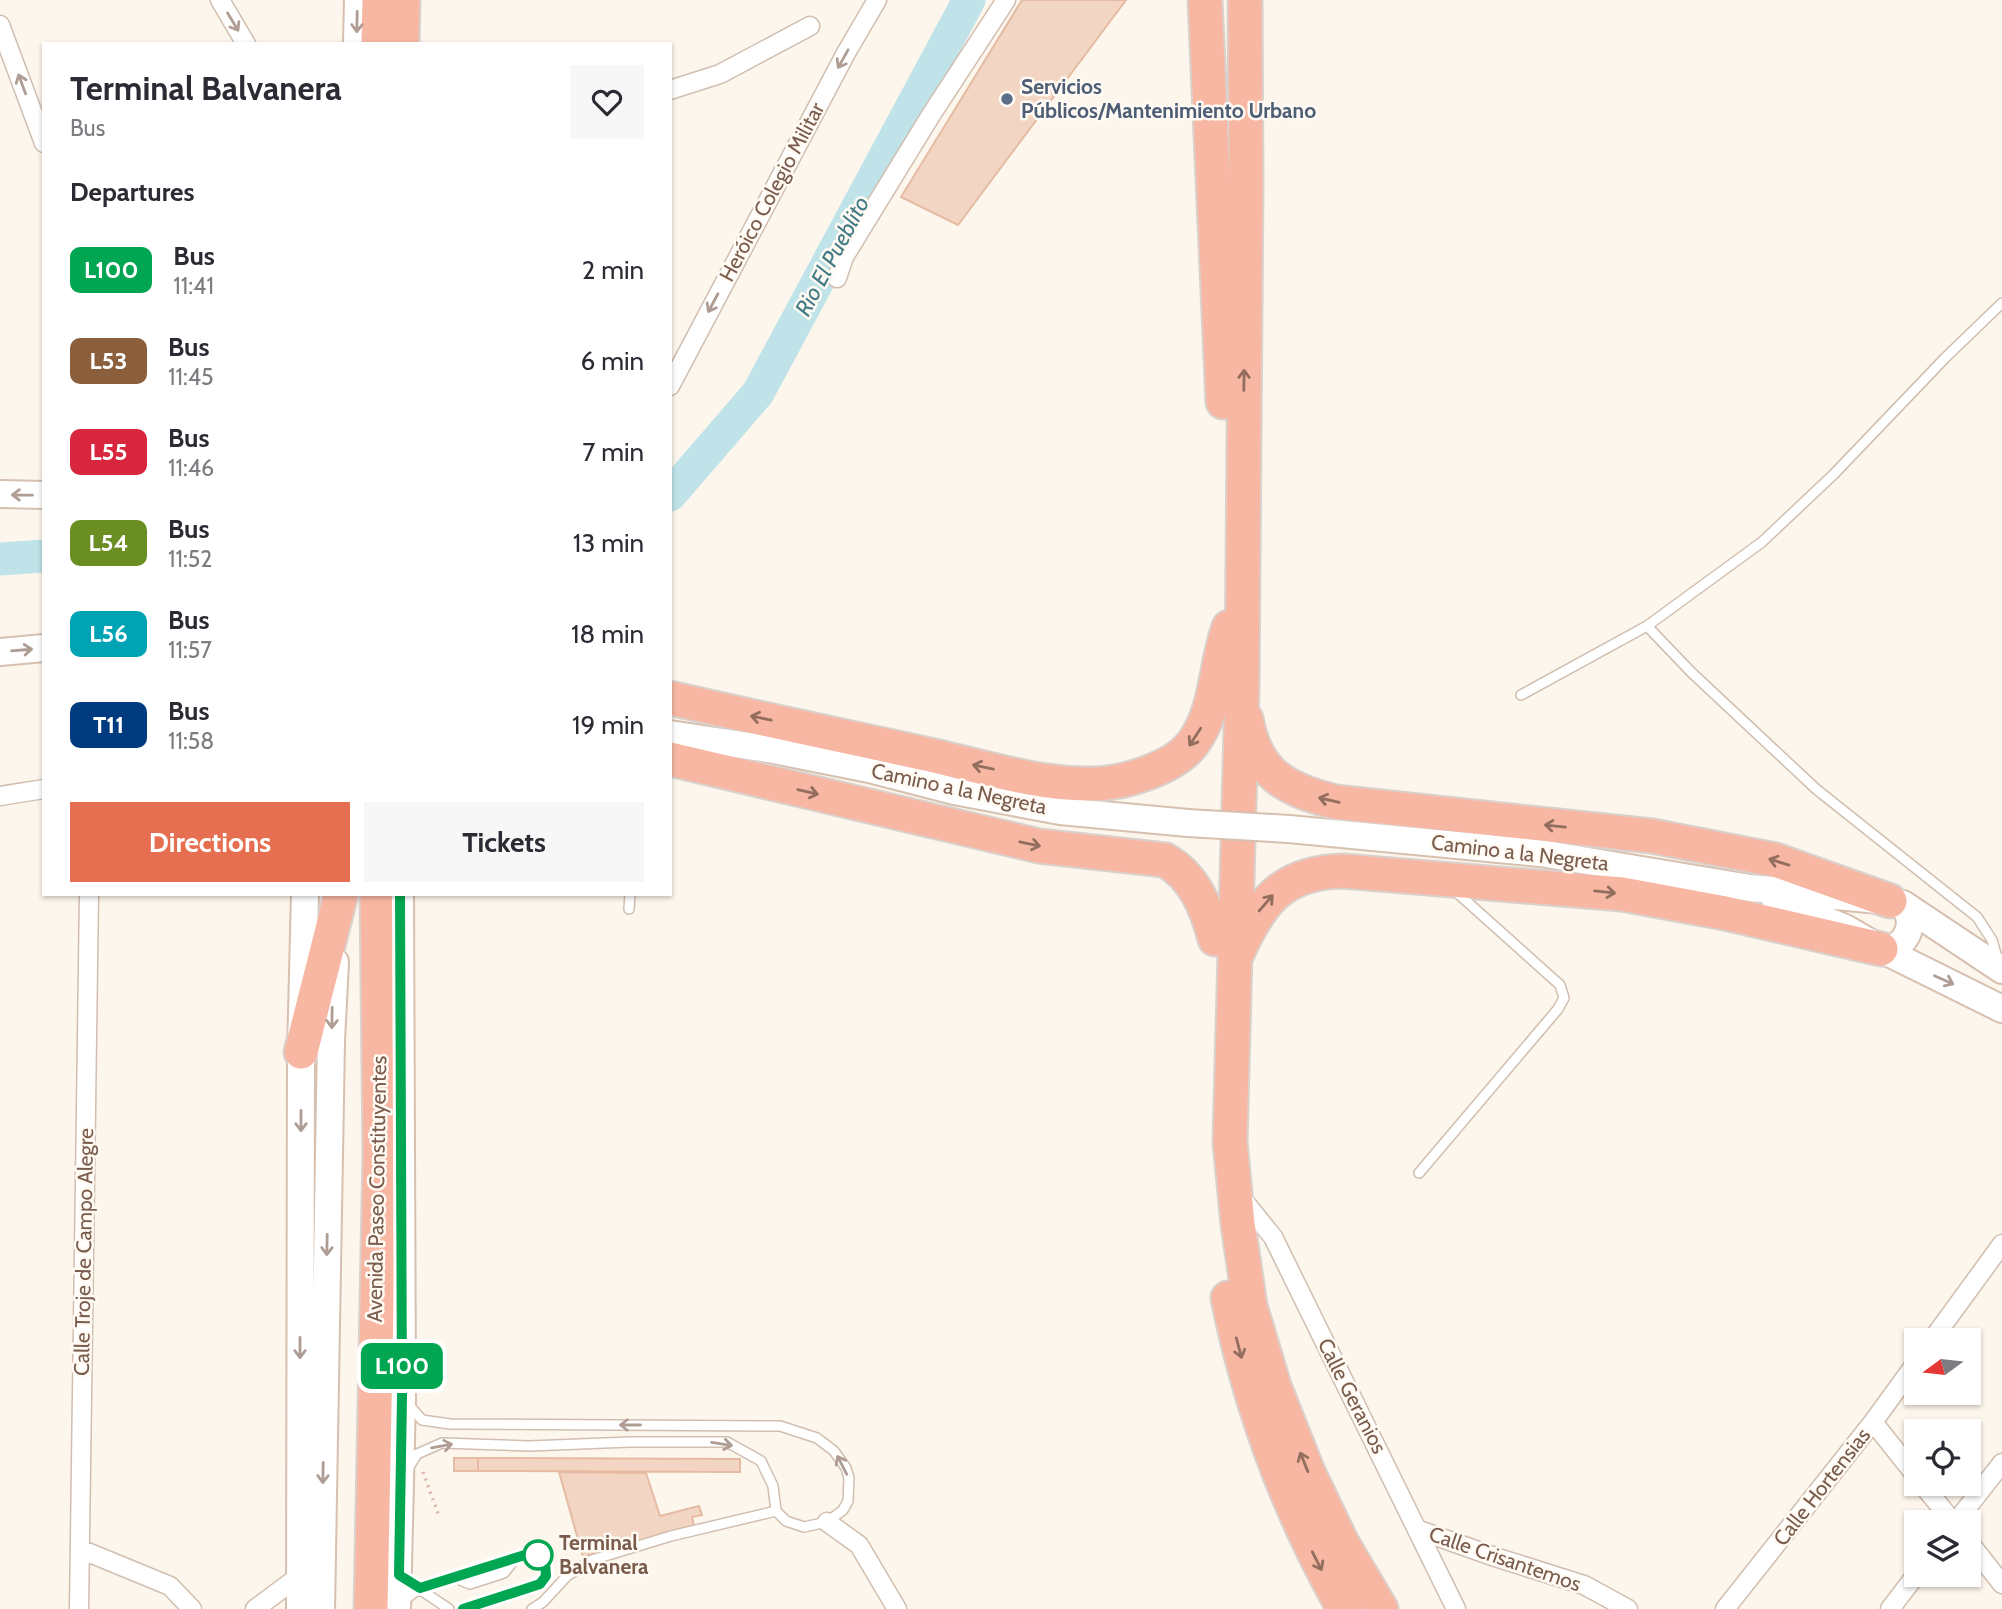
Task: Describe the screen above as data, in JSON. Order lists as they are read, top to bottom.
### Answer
{
  "streets": {
    "highway": ["Avenida Paseo Constituyentes"],
    "street": [
      "Heróico Colegio Militar",
      "Camino a la Negreta",
      "Calle Troje de Campo Alegre",
      "Calle Geranios",
      "Calle Hortensias",
      "Calle Crisantemos"
    ]
  },
  "crossings": [
    ["Calle Geranios", "Calle Crisantemos"]
  ],
  "water": ["Rio El Pueblito"],
  "places": ["Servicios Públicos/Mantenimiento Urbano", "Terminal Balvanera"],
  "lines": ["bus line L100"],
  "north": "left",
  "page": {
    "on_map": "L100",
    "heading": [
      ["Terminal Balvanera", "Bus"],
      "Departures"
    ],
    "list": [
      {
        "mark": "L100",
        "name": "Bus",
        "note": "11:41",
        "value": "2 min"
      },
      {
        "mark": "L53",
        "name": "Bus",
        "note": "11:45",
        "value": "6 min"
      },
      {
        "mark": "L55",
        "name": "Bus",
        "note": "11:46",
        "value": "7 min"
      },
      {
        "mark": "L54",
        "name": "Bus",
        "note": "11:52",
        "value": "13 min"
      },
      {
        "mark": "L56",
        "name": "Bus",
        "note": "11:57",
        "value": "18 min"
      },
      {
        "mark": "T11",
        "name": "Bus",
        "note": "11:58",
        "value": "19 min"
      }
    ],
    "buttons": ["Directions", "Tickets"]
  }
}
